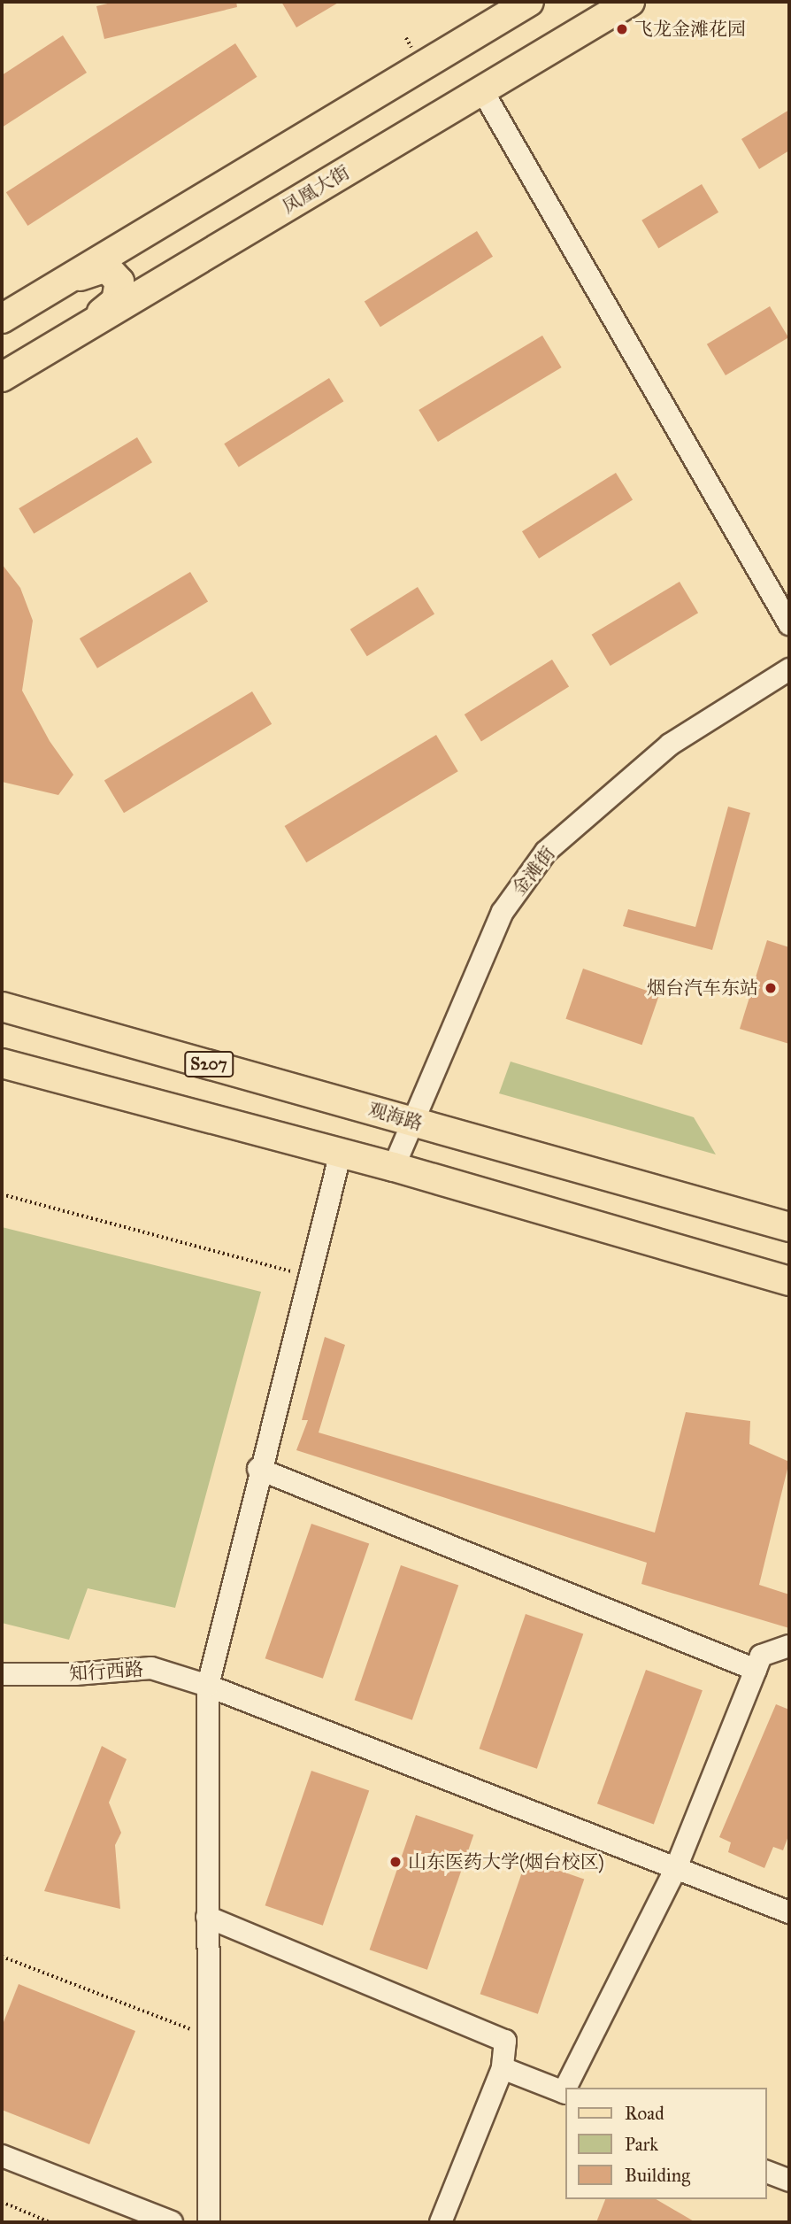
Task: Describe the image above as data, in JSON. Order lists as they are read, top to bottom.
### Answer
{
  "streets": {
    "main road": ["凤凰大街", "S207", "观海路"],
    "street": ["金滩街", "知行西路"]
  },
  "crossings": [
    ["金滩街", "观海路"]
  ],
  "places": ["飞龙金滩花园", "烟台汽车东站", "山东医药大学(烟台校区)"],
  "legend": ["Road", "Park", "Building"]
}
